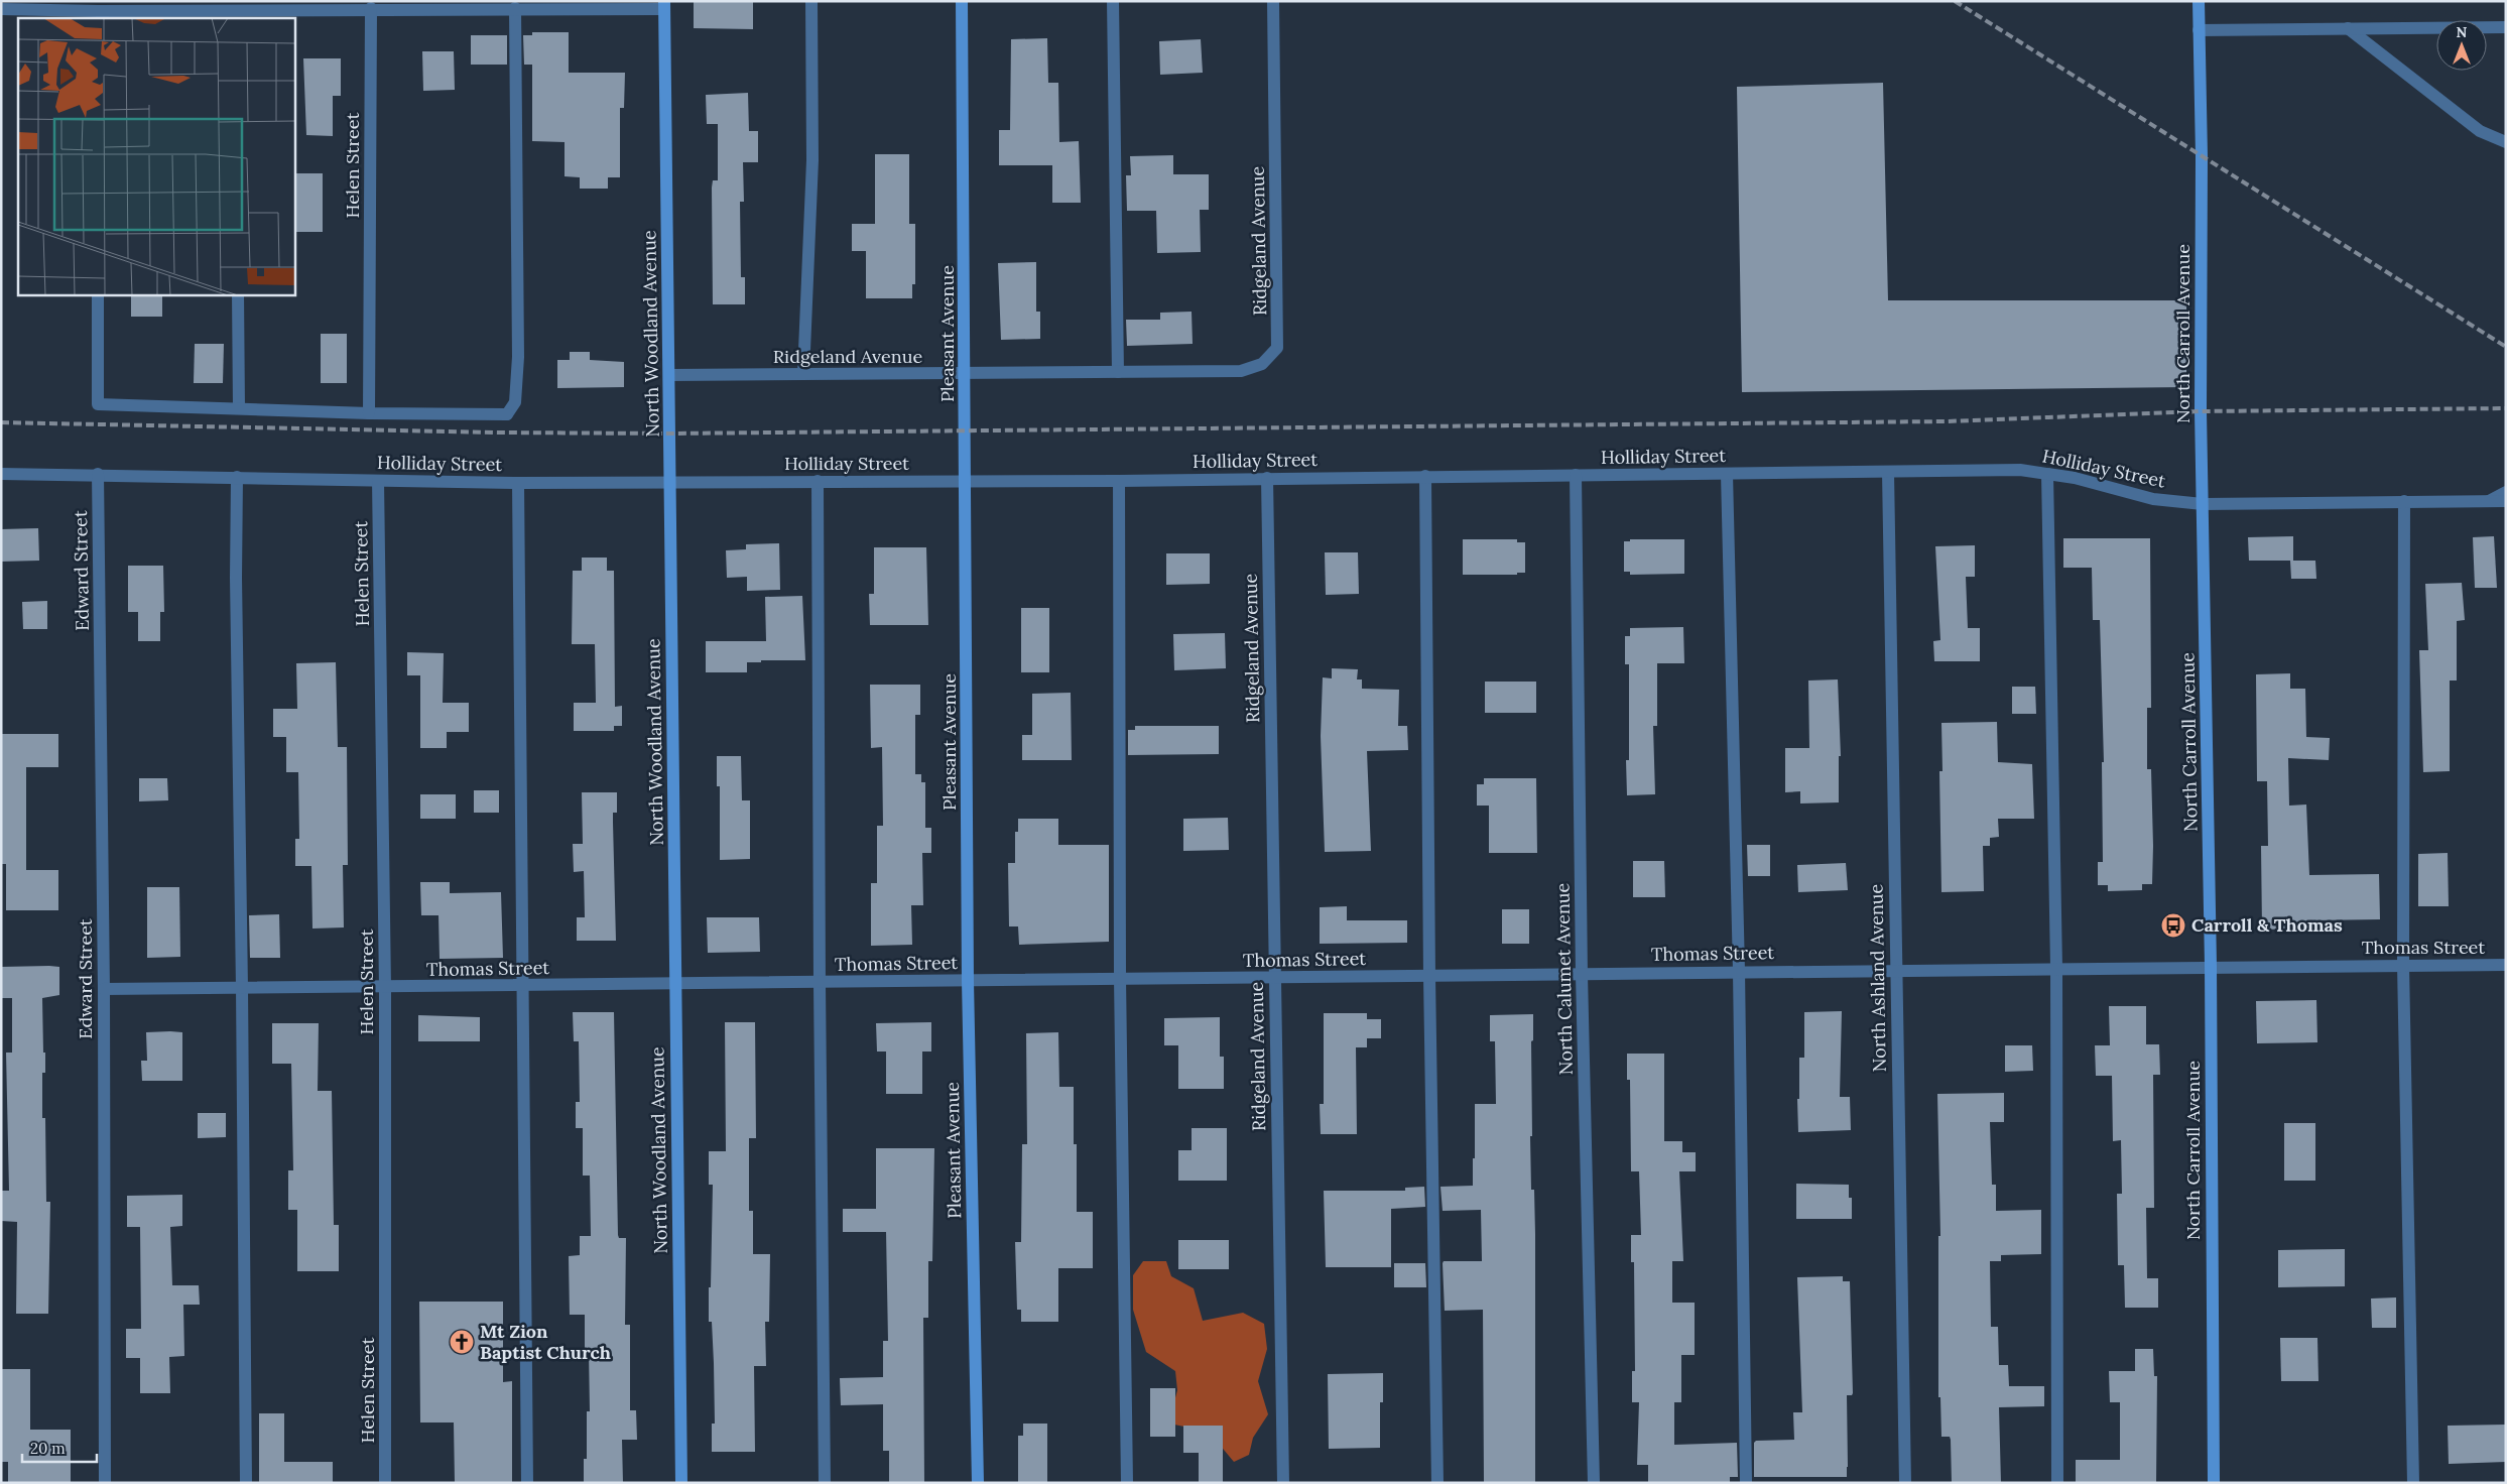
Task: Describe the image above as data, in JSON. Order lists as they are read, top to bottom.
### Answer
{
  "streets": {
    "street": [
      "Helen Street",
      "Ridgeland Avenue",
      "North Woodland Avenue",
      "Pleasant Avenue",
      "North Carroll Avenue",
      "Holliday Street",
      "Edward Street",
      "Thomas Street",
      "North Ashland Avenue",
      "North Calumet Avenue"
    ]
  },
  "crossings": [
    ["Helen Street", "Holliday Street"],
    ["Helen Street", "Thomas Street"],
    ["Ridgeland Avenue", "North Woodland Avenue"],
    ["Ridgeland Avenue", "Pleasant Avenue"],
    ["Ridgeland Avenue", "Holliday Street"],
    ["Ridgeland Avenue", "Thomas Street"],
    ["North Woodland Avenue", "Holliday Street"],
    ["North Woodland Avenue", "Thomas Street"],
    ["Pleasant Avenue", "Holliday Street"],
    ["Pleasant Avenue", "Thomas Street"],
    ["North Carroll Avenue", "Holliday Street"],
    ["North Carroll Avenue", "Thomas Street"],
    ["Holliday Street", "Edward Street"],
    ["Holliday Street", "North Ashland Avenue"],
    ["Holliday Street", "North Calumet Avenue"],
    ["Edward Street", "Thomas Street"],
    ["Thomas Street", "North Ashland Avenue"],
    ["Thomas Street", "North Calumet Avenue"]
  ],
  "places": {
    "bus stop": ["Carroll & Thomas"],
    "church": ["Mt Zion Baptist Church"]
  },
  "scale_bar": "20 m",
  "north": "top"
}
